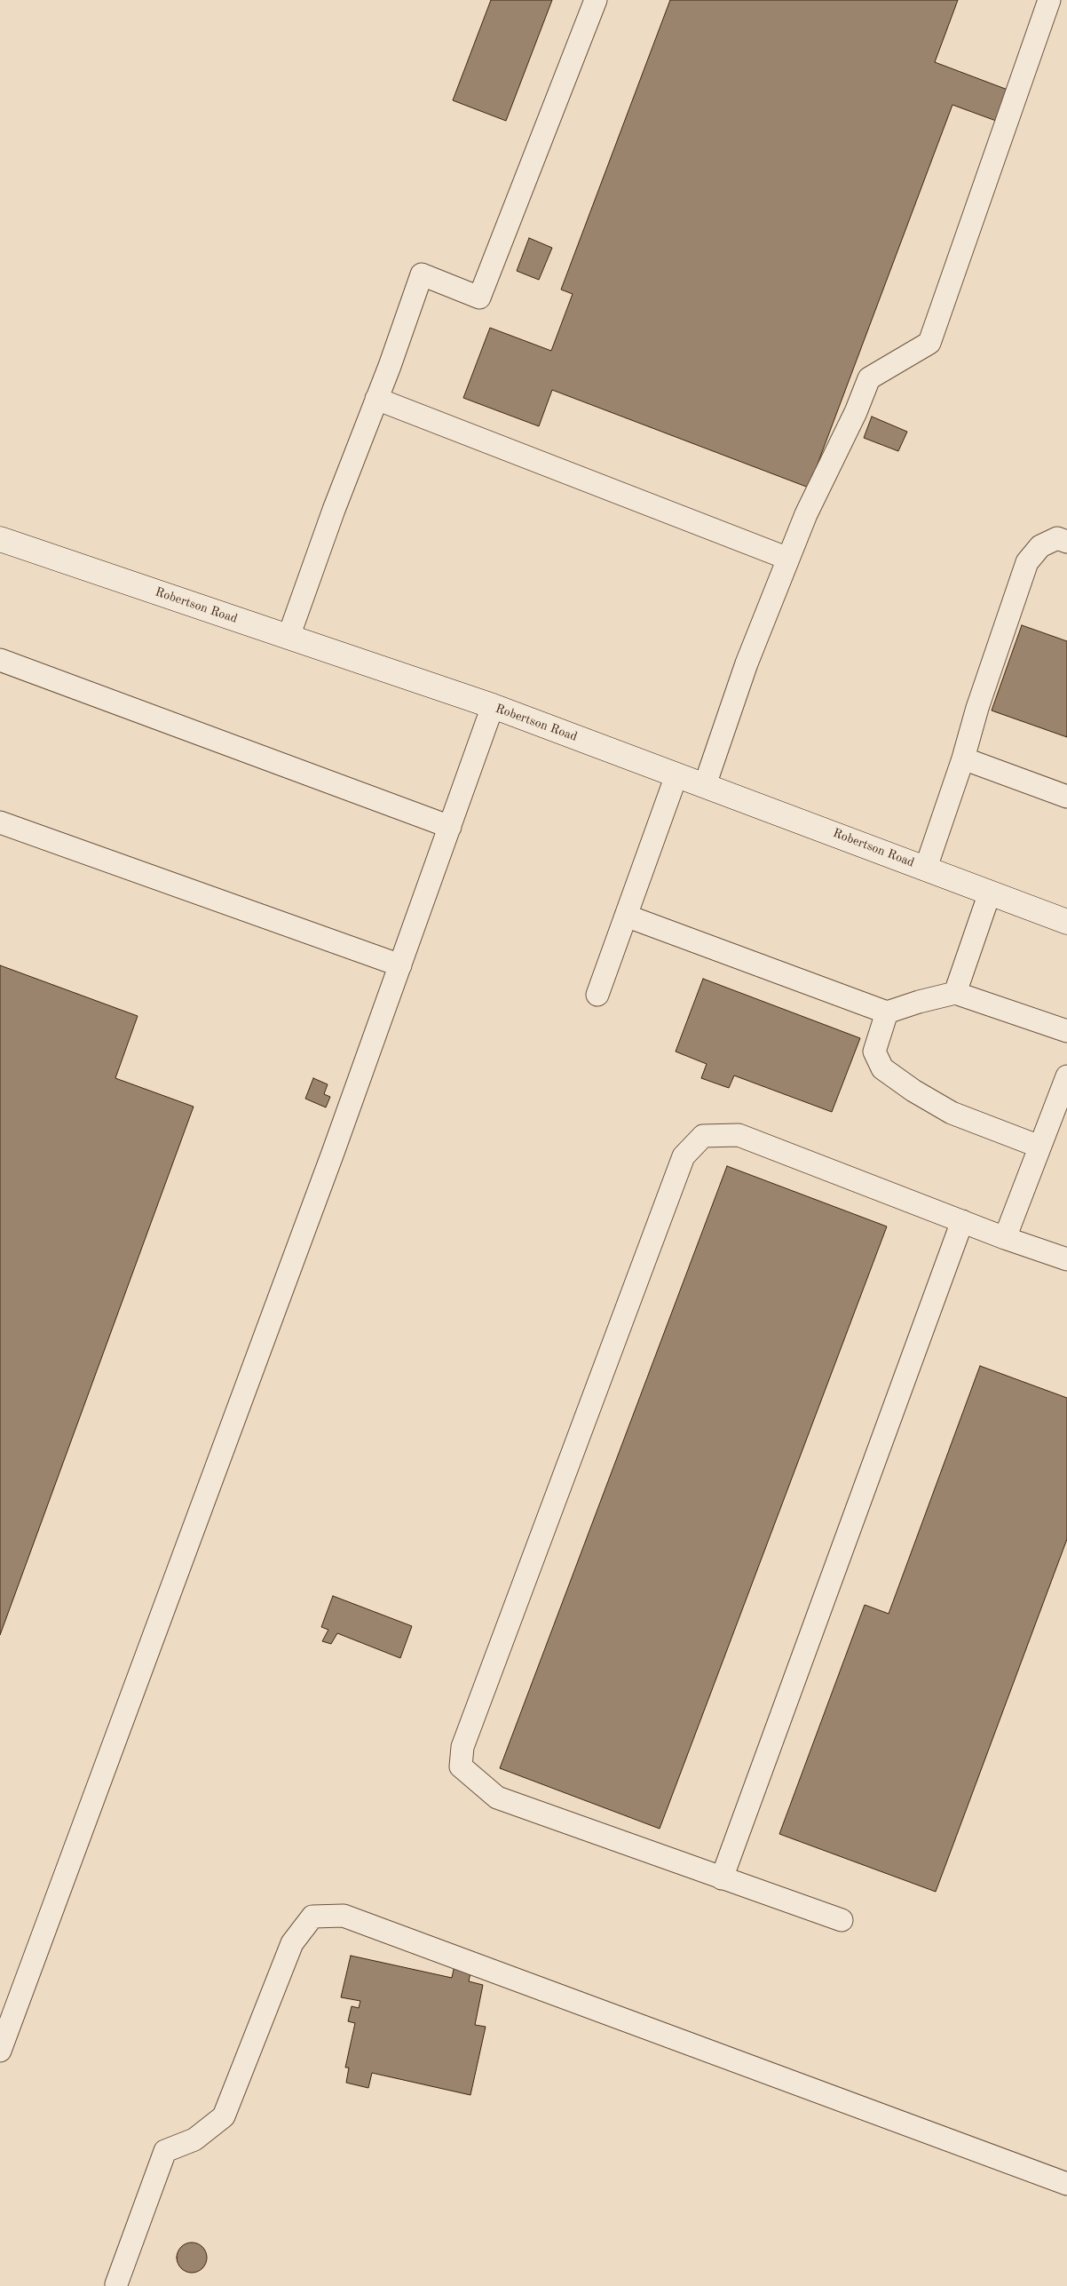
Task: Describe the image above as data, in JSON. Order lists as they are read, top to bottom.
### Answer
{
  "streets": {
    "street": ["Robertson Road"]
  }
}
